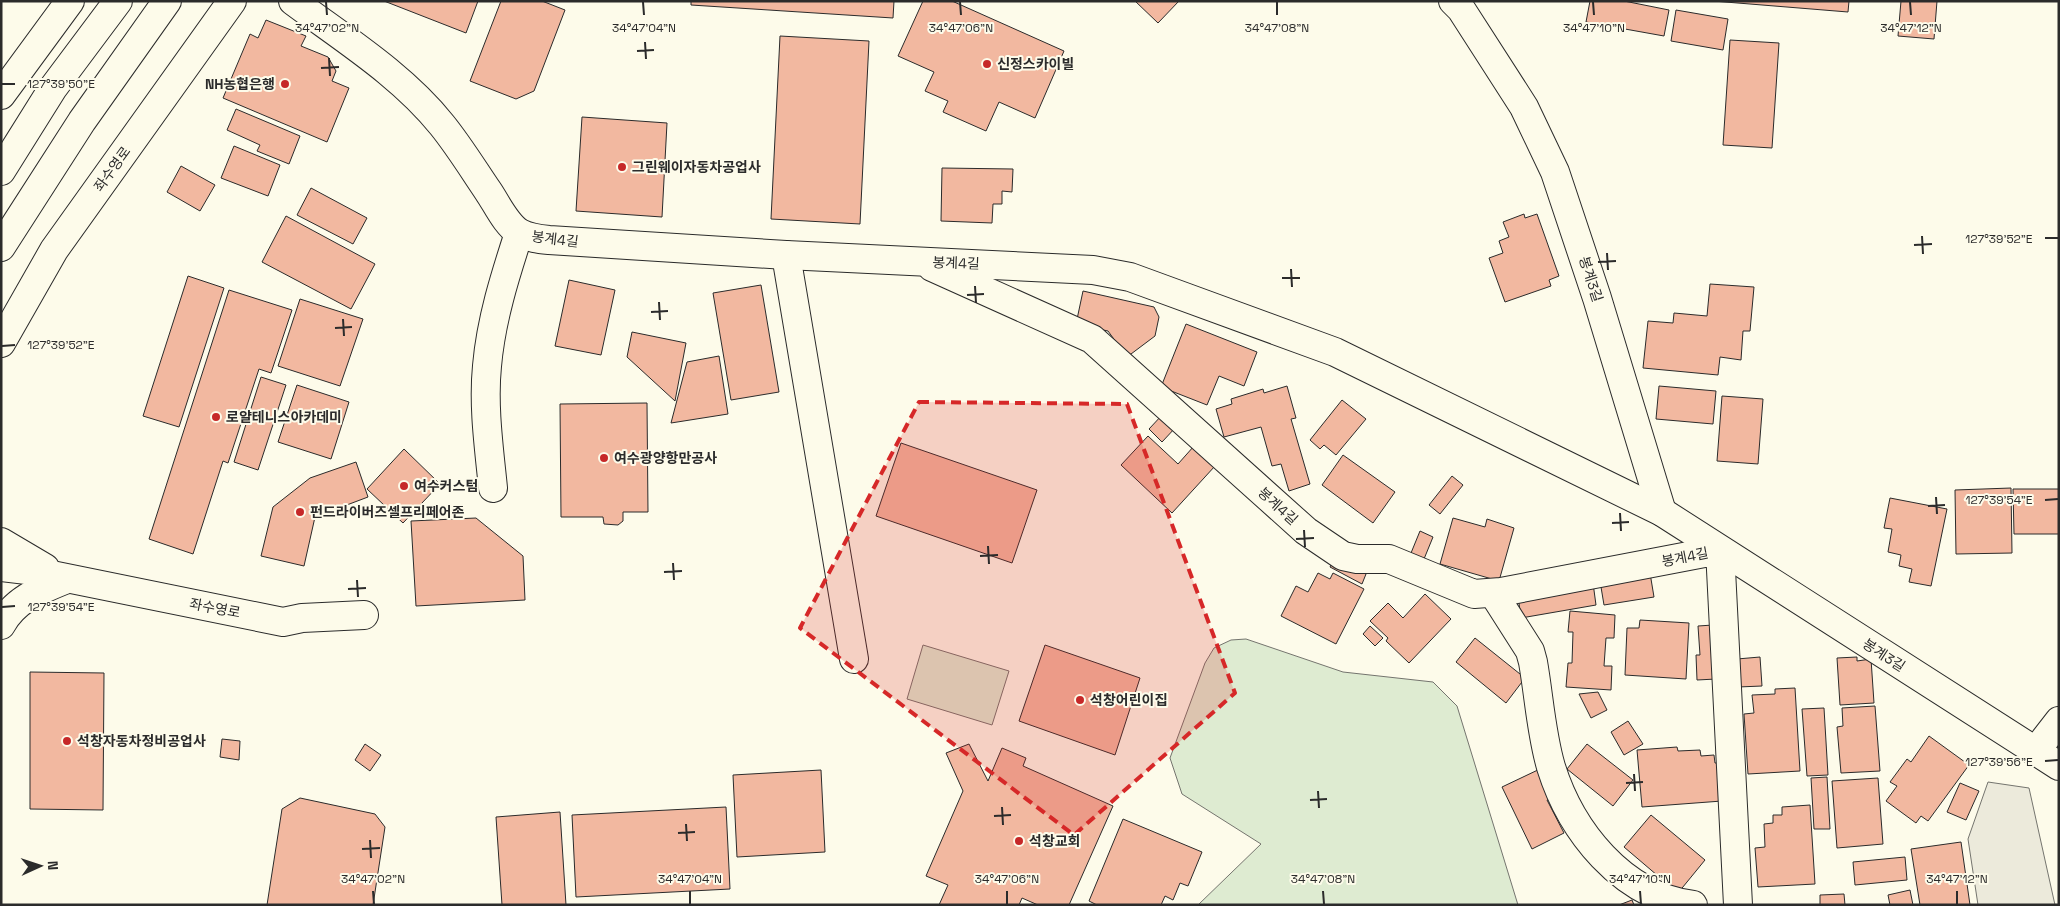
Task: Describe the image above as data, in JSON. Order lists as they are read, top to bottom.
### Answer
{
  "streets": {
    "street": ["좌수영로", "봉계4길", "봉계3길"]
  },
  "crossings": [
    ["봉계4길", "봉계3길"]
  ],
  "places": [
    "신정스카이빌",
    "NH농협은행",
    "그린웨이자동차공업사",
    "로얄테니스아카데미",
    "여수광양항만공사",
    "여수커스텀",
    "펀드라이버즈셀프리페어존",
    "석창어린이집",
    "석창자동차정비공업사",
    "석창교회"
  ],
  "north": "right",
  "coordinates": [
    "34°47'02\"N",
    "34°47'04\"N",
    "34°47'06\"N",
    "34°47'08\"N",
    "34°47'10\"N",
    "34°47'12\"N",
    "127°39'50\"E",
    "127°39'52\"E",
    "127°39'54\"E",
    "127°39'56\"E"
  ]
}
